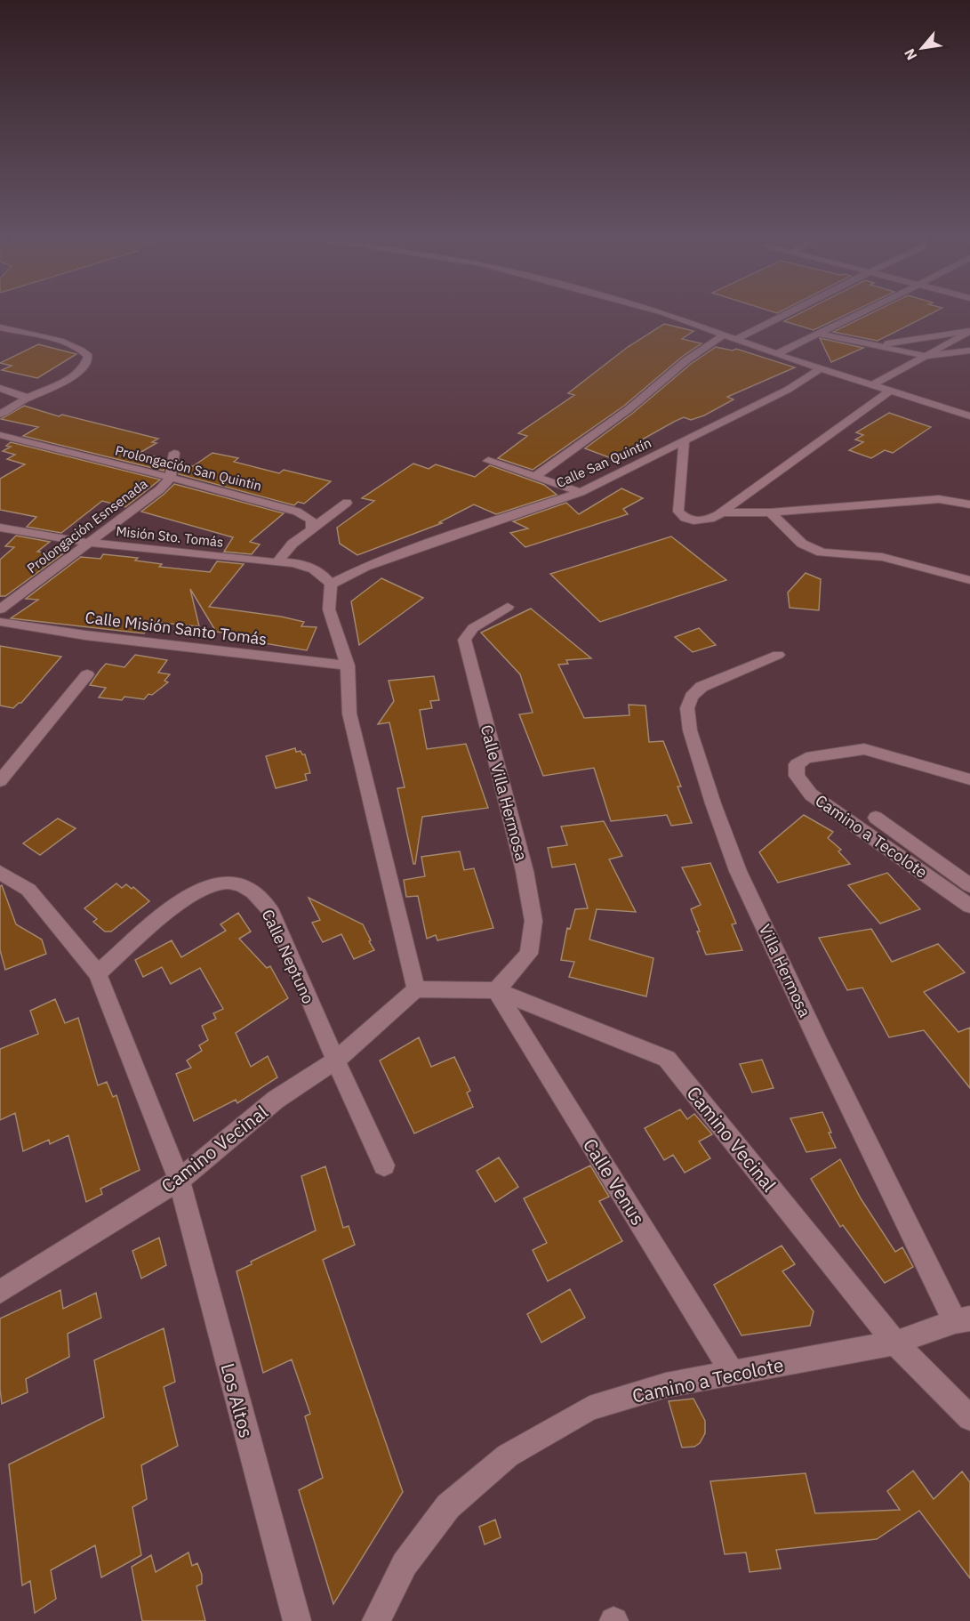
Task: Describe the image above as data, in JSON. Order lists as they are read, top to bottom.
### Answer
{
  "streets": {
    "street": [
      "Calle San Quintín",
      "Prolongación San Quintin",
      "Prolongación Esnsenada",
      "Misión Sto. Tomás",
      "Calle Misión Santo Tomás",
      "Calle Villa Hermosa",
      "Camino a Tecolote",
      "Calle Neptuno",
      "Villa Hermosa",
      "Camino Vecinal",
      "Calle Venus",
      "Los Altos"
    ]
  },
  "crossings": [
    ["Calle San Quintín", "Misión Sto. Tomás"],
    ["Prolongación San Quintin", "Prolongación Esnsenada"],
    ["Prolongación Esnsenada", "Misión Sto. Tomás"],
    ["Calle Villa Hermosa", "Camino Vecinal"],
    ["Calle Villa Hermosa", "Calle Venus"],
    ["Camino a Tecolote", "Villa Hermosa"],
    ["Camino a Tecolote", "Camino Vecinal"],
    ["Camino a Tecolote", "Calle Venus"],
    ["Calle Neptuno", "Camino Vecinal"],
    ["Camino Vecinal", "Calle Venus"],
    ["Camino Vecinal", "Los Altos"]
  ],
  "north": "bottom left"
}
